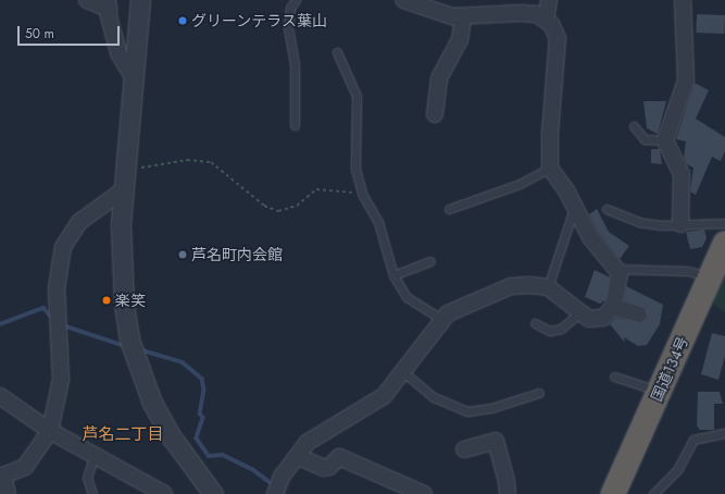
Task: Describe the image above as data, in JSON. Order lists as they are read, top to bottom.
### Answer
{
  "streets": {
    "highway": ["国道134号"]
  },
  "districts": ["芦名二丁目"],
  "places": ["グリーンテラス葉山", "芦名町内会館", "楽笑"],
  "scale_bar": "50 m"
}
